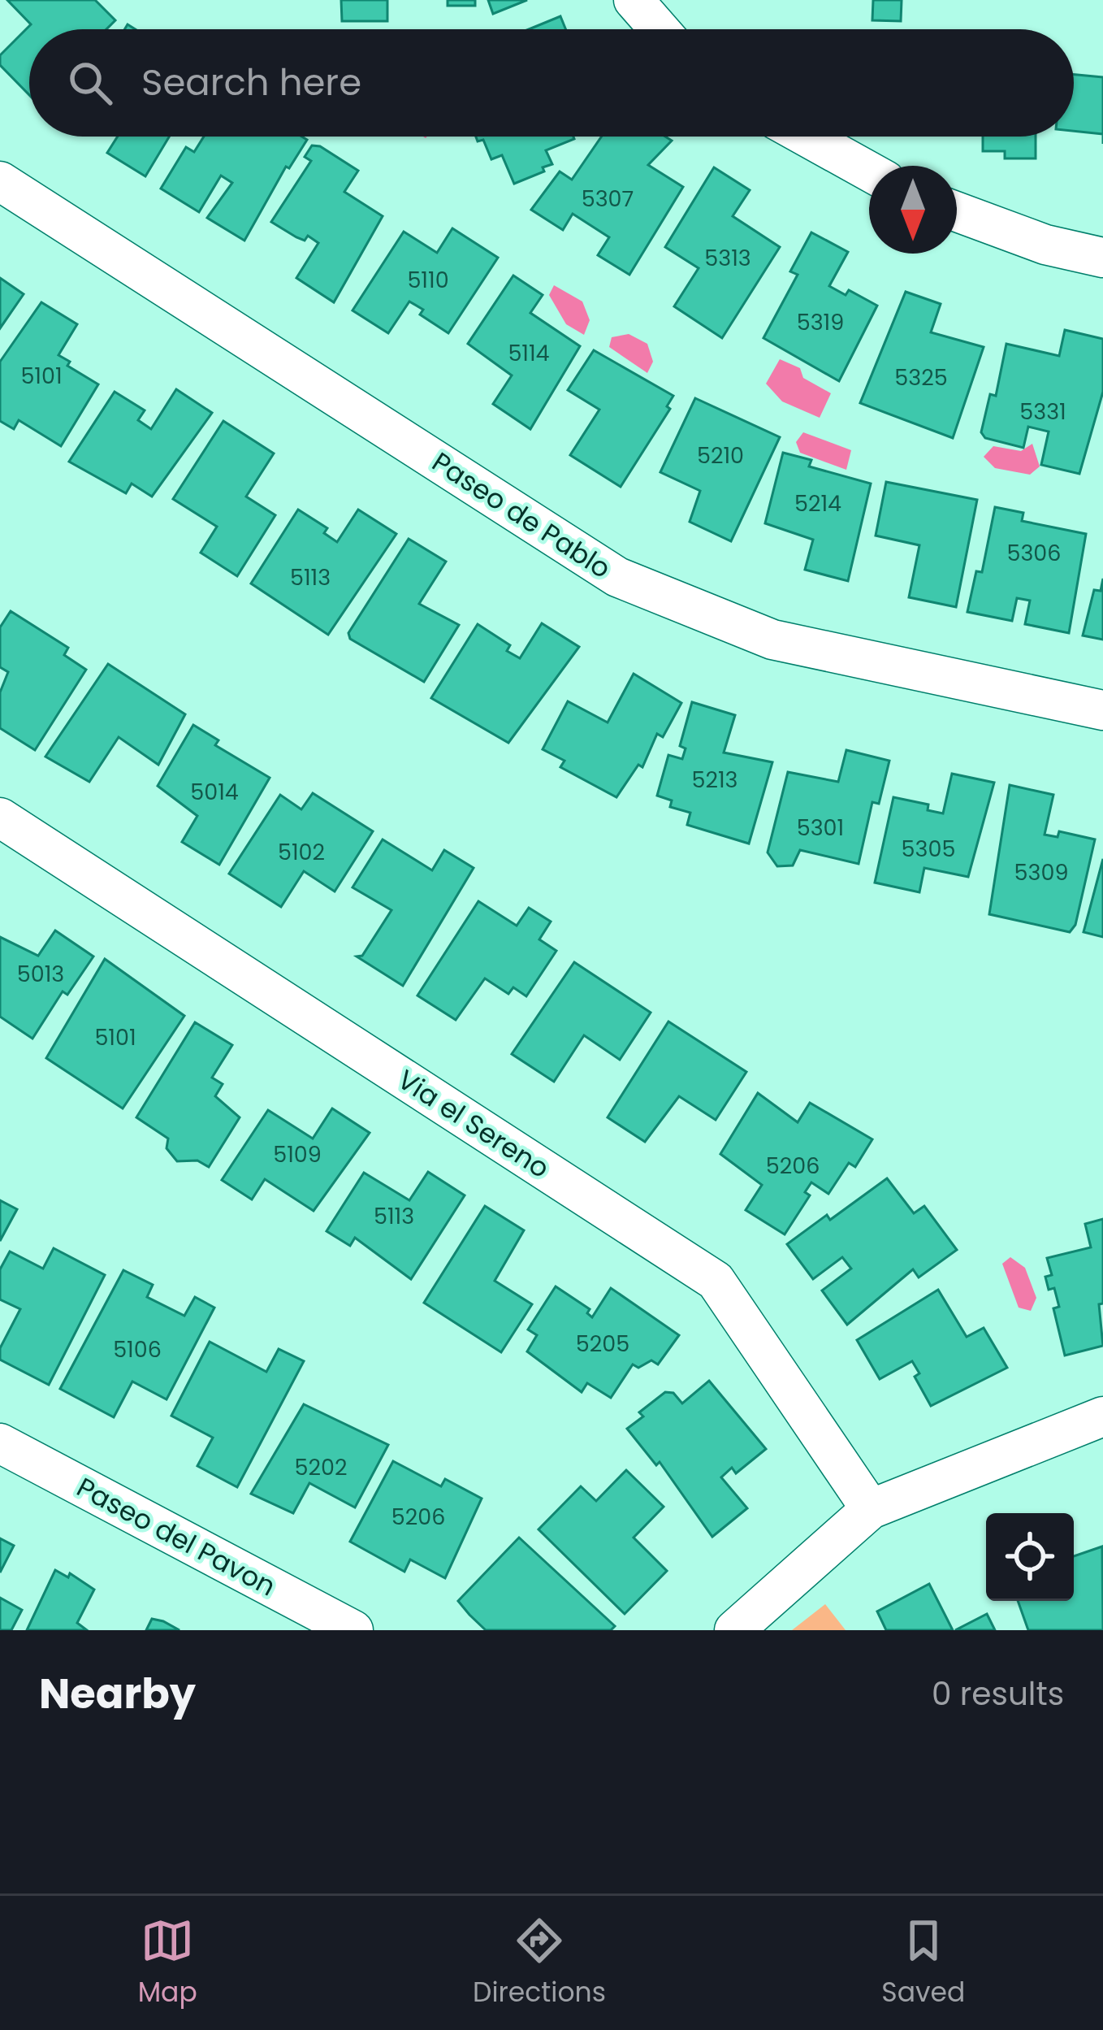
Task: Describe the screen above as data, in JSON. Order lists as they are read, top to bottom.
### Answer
{
  "streets": {
    "street": ["Paseo de Pablo", "Via el Sereno", "Paseo del Pavon"]
  },
  "house_numbers": [
    "5307",
    "5313",
    "5110",
    "5319",
    "5114",
    "5101",
    "5325",
    "5331",
    "5210",
    "5214",
    "5306",
    "5113",
    "5213",
    "5014",
    "5301",
    "5305",
    "5102",
    "5309",
    "5013",
    "5101",
    "5109",
    "5206",
    "5113",
    "5205",
    "5106",
    "5202",
    "5206"
  ],
  "north": "bottom",
  "page": {
    "search": "Search here",
    "heading": ["Nearby", "0 results"],
    "nav": ["Map", "Directions", "Saved"]
  }
}
